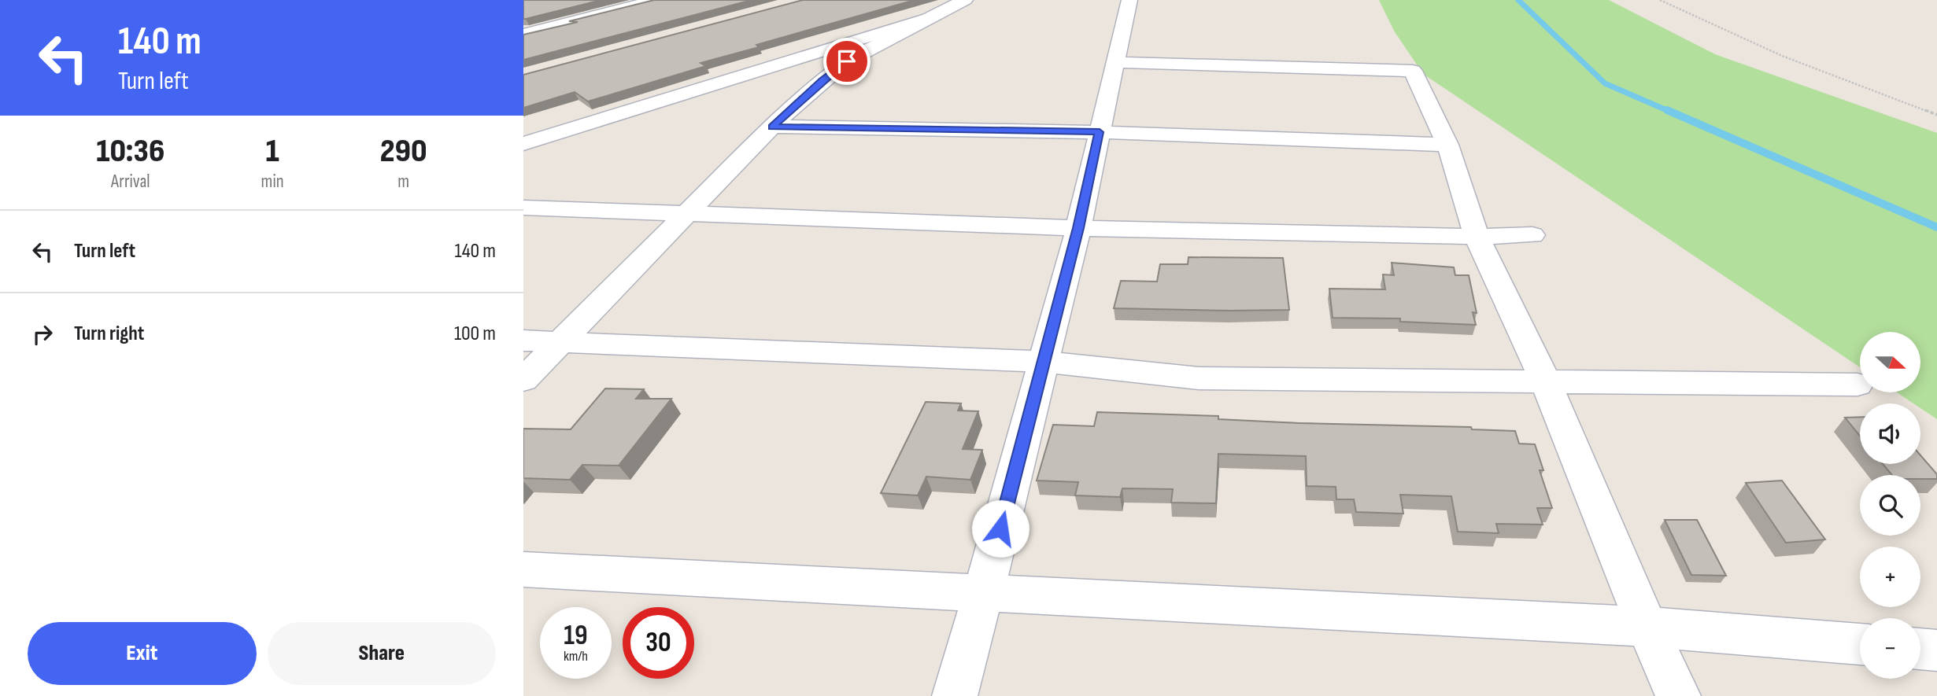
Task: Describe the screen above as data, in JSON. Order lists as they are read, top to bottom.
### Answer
{
  "north": "right",
  "page": {
    "turn": ["140 m", "Turn left"],
    "eta": [
      "10:36",
      "Arrival",
      "1",
      "min",
      "290",
      "m"
    ],
    "list": [
      {
        "name": "Turn left",
        "value": "140 m"
      },
      {
        "name": "Turn right",
        "value": "100 m"
      }
    ],
    "map_buttons": ["+", "−"],
    "speed": "19 km/h",
    "limit": "30",
    "buttons": ["Exit", "Share"]
  }
}
